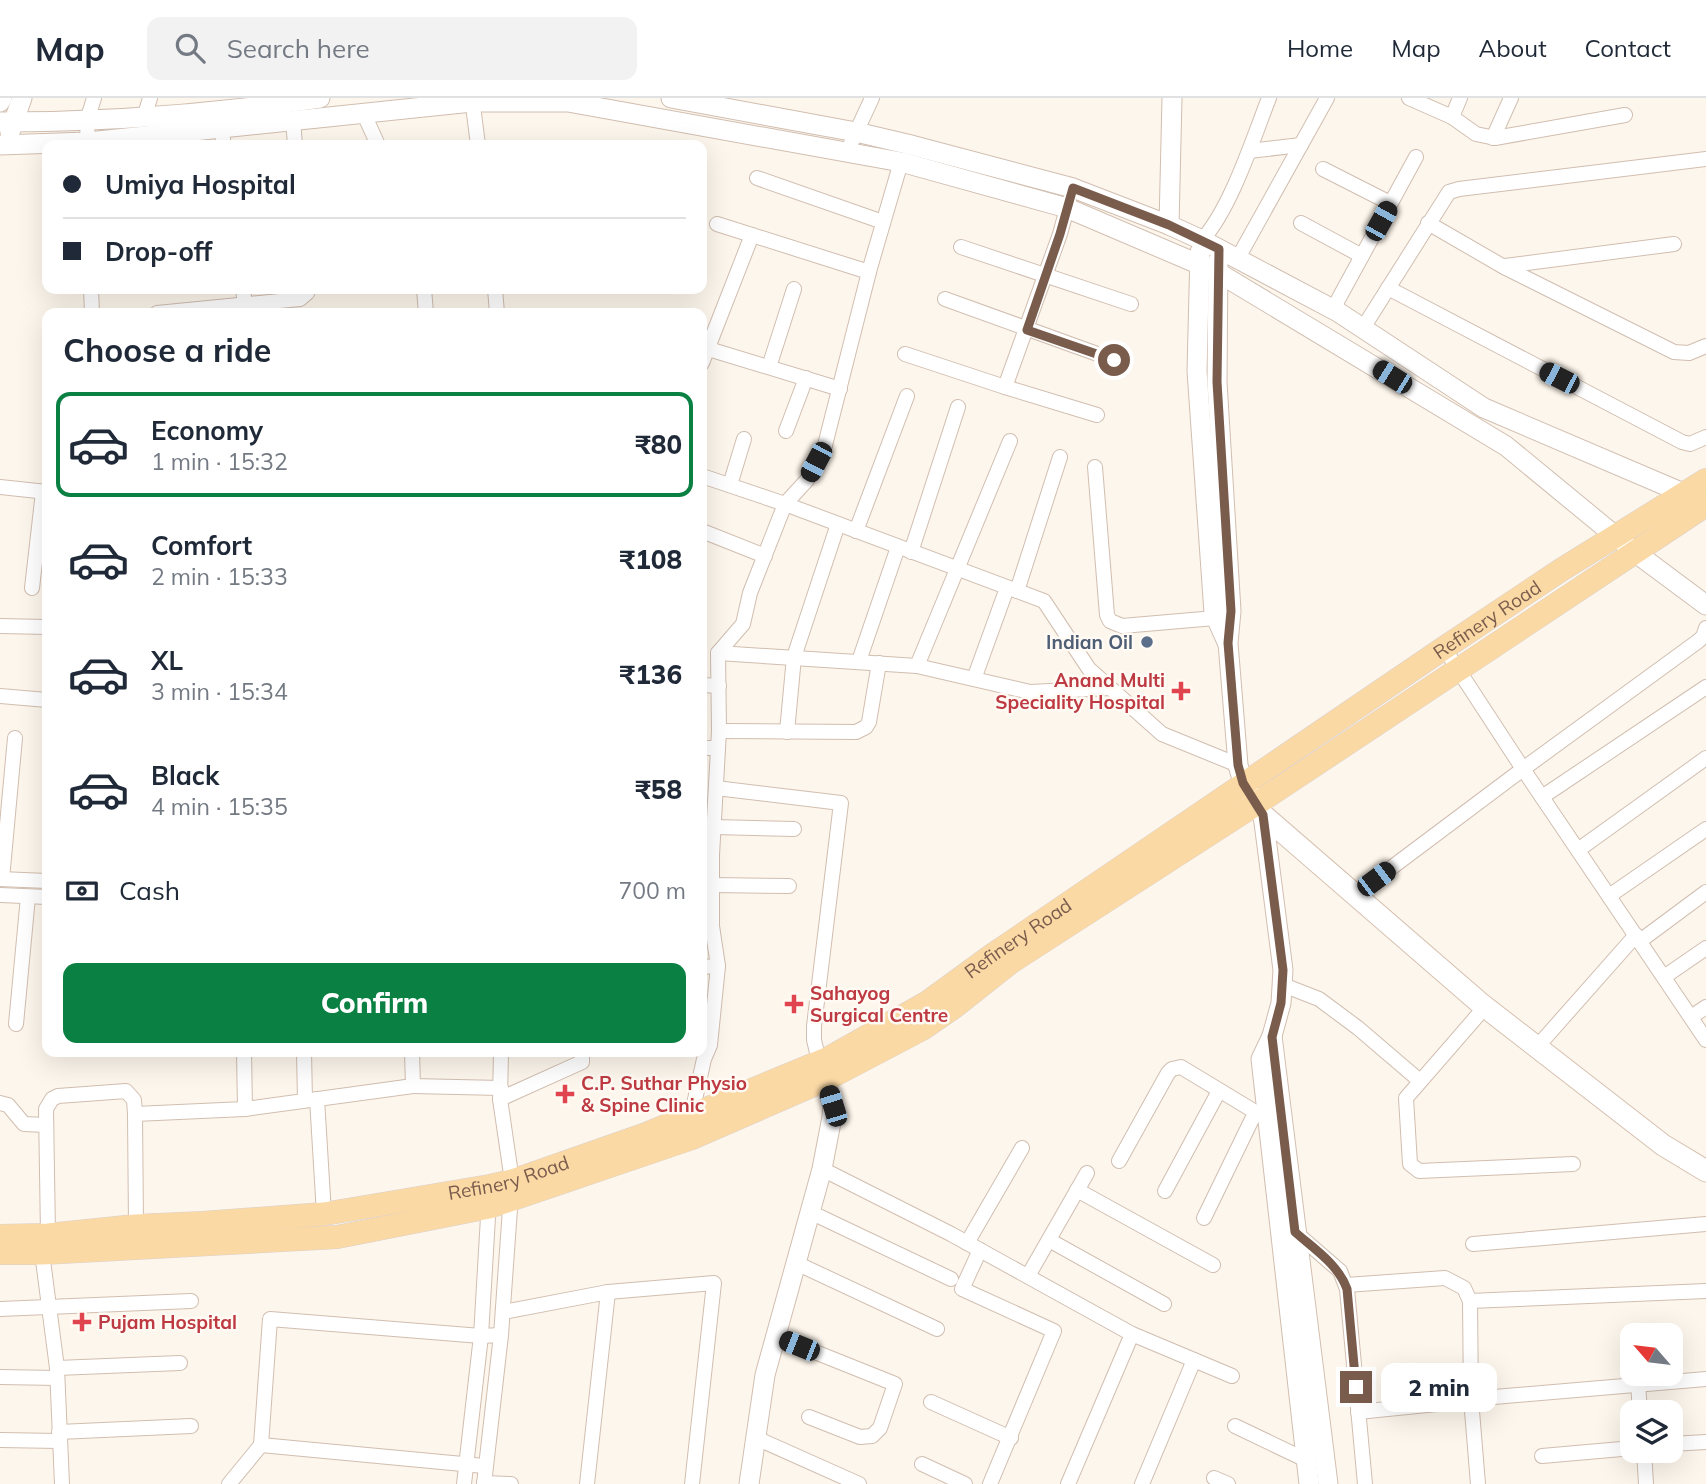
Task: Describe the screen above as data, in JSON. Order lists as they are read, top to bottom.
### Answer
{
  "streets": {
    "main road": ["Refinery Road"]
  },
  "places": {
    "other": ["Indian Oil"],
    "health": [
      "Anand Multi Speciality Hospital",
      "Sahayog Surgical Centre",
      "C.P. Suthar Physio & Spine Clinic",
      "Pujam Hospital"
    ]
  },
  "north": "top left",
  "page": {
    "header": "Map",
    "search": "Search here",
    "nav": [
      "Home",
      "Map",
      "About",
      "Contact"
    ],
    "banner": ["Umiya Hospital", "Drop-off"],
    "heading": "Choose a ride",
    "list": [
      {
        "name": "Economy",
        "note": "1 min · 15:32",
        "value": "₹80"
      },
      {
        "name": "Comfort",
        "note": "2 min · 15:33",
        "value": "₹108"
      },
      {
        "name": "XL",
        "note": "3 min · 15:34",
        "value": "₹136"
      },
      {
        "name": "Black",
        "note": "4 min · 15:35",
        "value": "₹58"
      }
    ],
    "pay": ["Cash", "700 m"],
    "buttons": "Confirm",
    "bubble": "2 min"
  }
}
